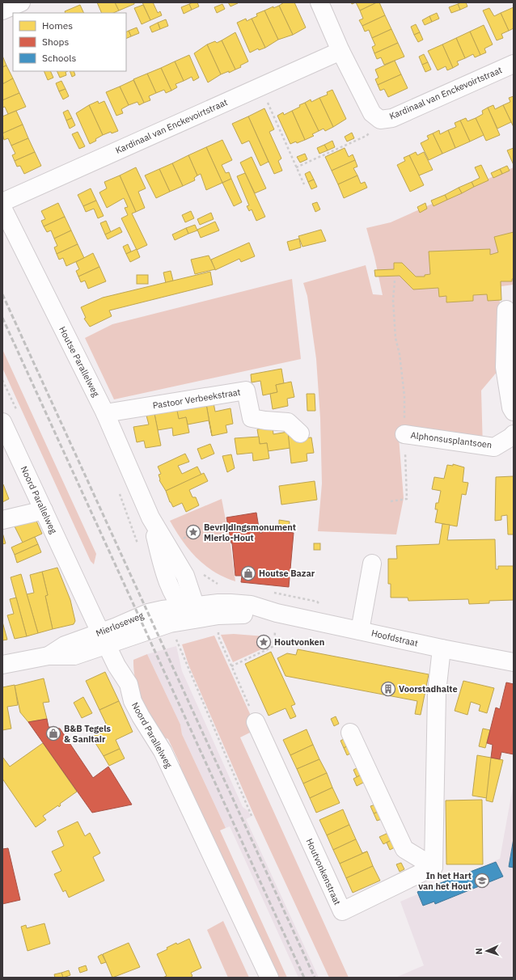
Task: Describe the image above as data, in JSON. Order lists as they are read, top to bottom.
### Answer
{
  "streets": {
    "street": [
      "Kardinaal van Enckevoirtstraat",
      "Houtse Parallelweg",
      "Pastoor Verbeekstraat",
      "Alphonsusplantsoen",
      "Noord Parallelweg",
      "Mierloseweg",
      "Hoofdstraat",
      "Houtvonkenstraat"
    ]
  },
  "crossings": [
    ["Houtse Parallelweg", "Pastoor Verbeekstraat"],
    ["Houtse Parallelweg", "Mierloseweg"],
    ["Houtse Parallelweg", "Hoofdstraat"],
    ["Noord Parallelweg", "Mierloseweg"],
    ["Mierloseweg", "Hoofdstraat"]
  ],
  "places": {
    "place": ["Bevrijdingsmonument Mierlo-Hout", "Houtvonken"],
    "shop": ["Houtse Bazar", "B&B Tegels & Sanitair"],
    "building": ["Voorstadhalte"],
    "school or university": ["In het Hart van het Hout"]
  },
  "legend": ["Homes", "Shops", "Schools"],
  "north": "left"
}
